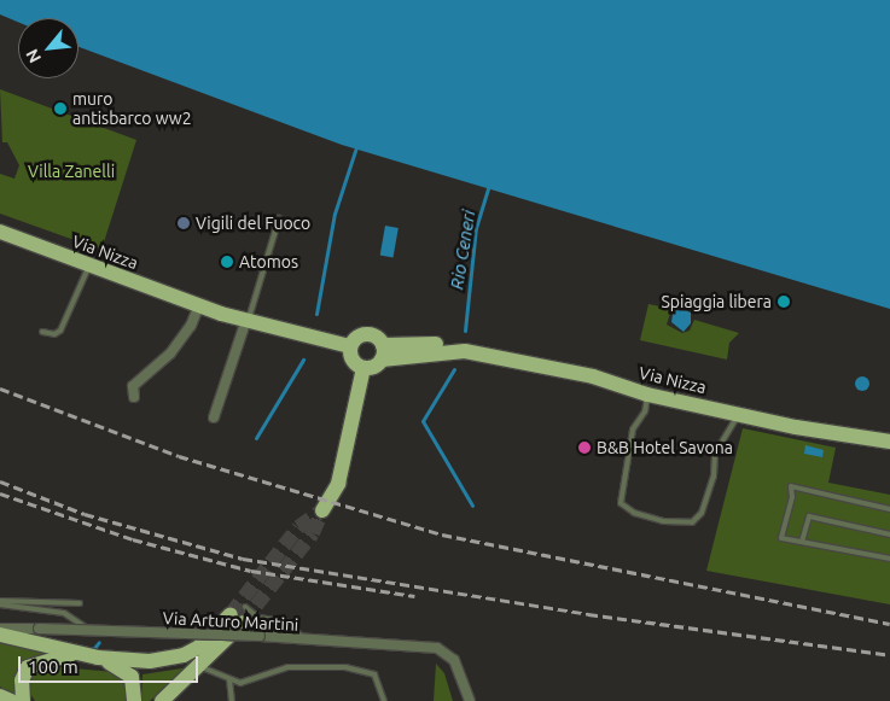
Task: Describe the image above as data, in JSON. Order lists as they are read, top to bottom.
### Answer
{
  "streets": {
    "main road": ["Via Nizza"],
    "street": ["Via Arturo Martini"]
  },
  "water": ["Rio Ceneri"],
  "parks": ["Villa Zanelli"],
  "places": [
    "muro antisbarco ww2",
    "Vigili del Fuoco",
    "Atomos",
    "Spiaggia libera",
    "B&B Hotel Savona"
  ],
  "scale_bar": "100 m",
  "north": "bottom left"
}
